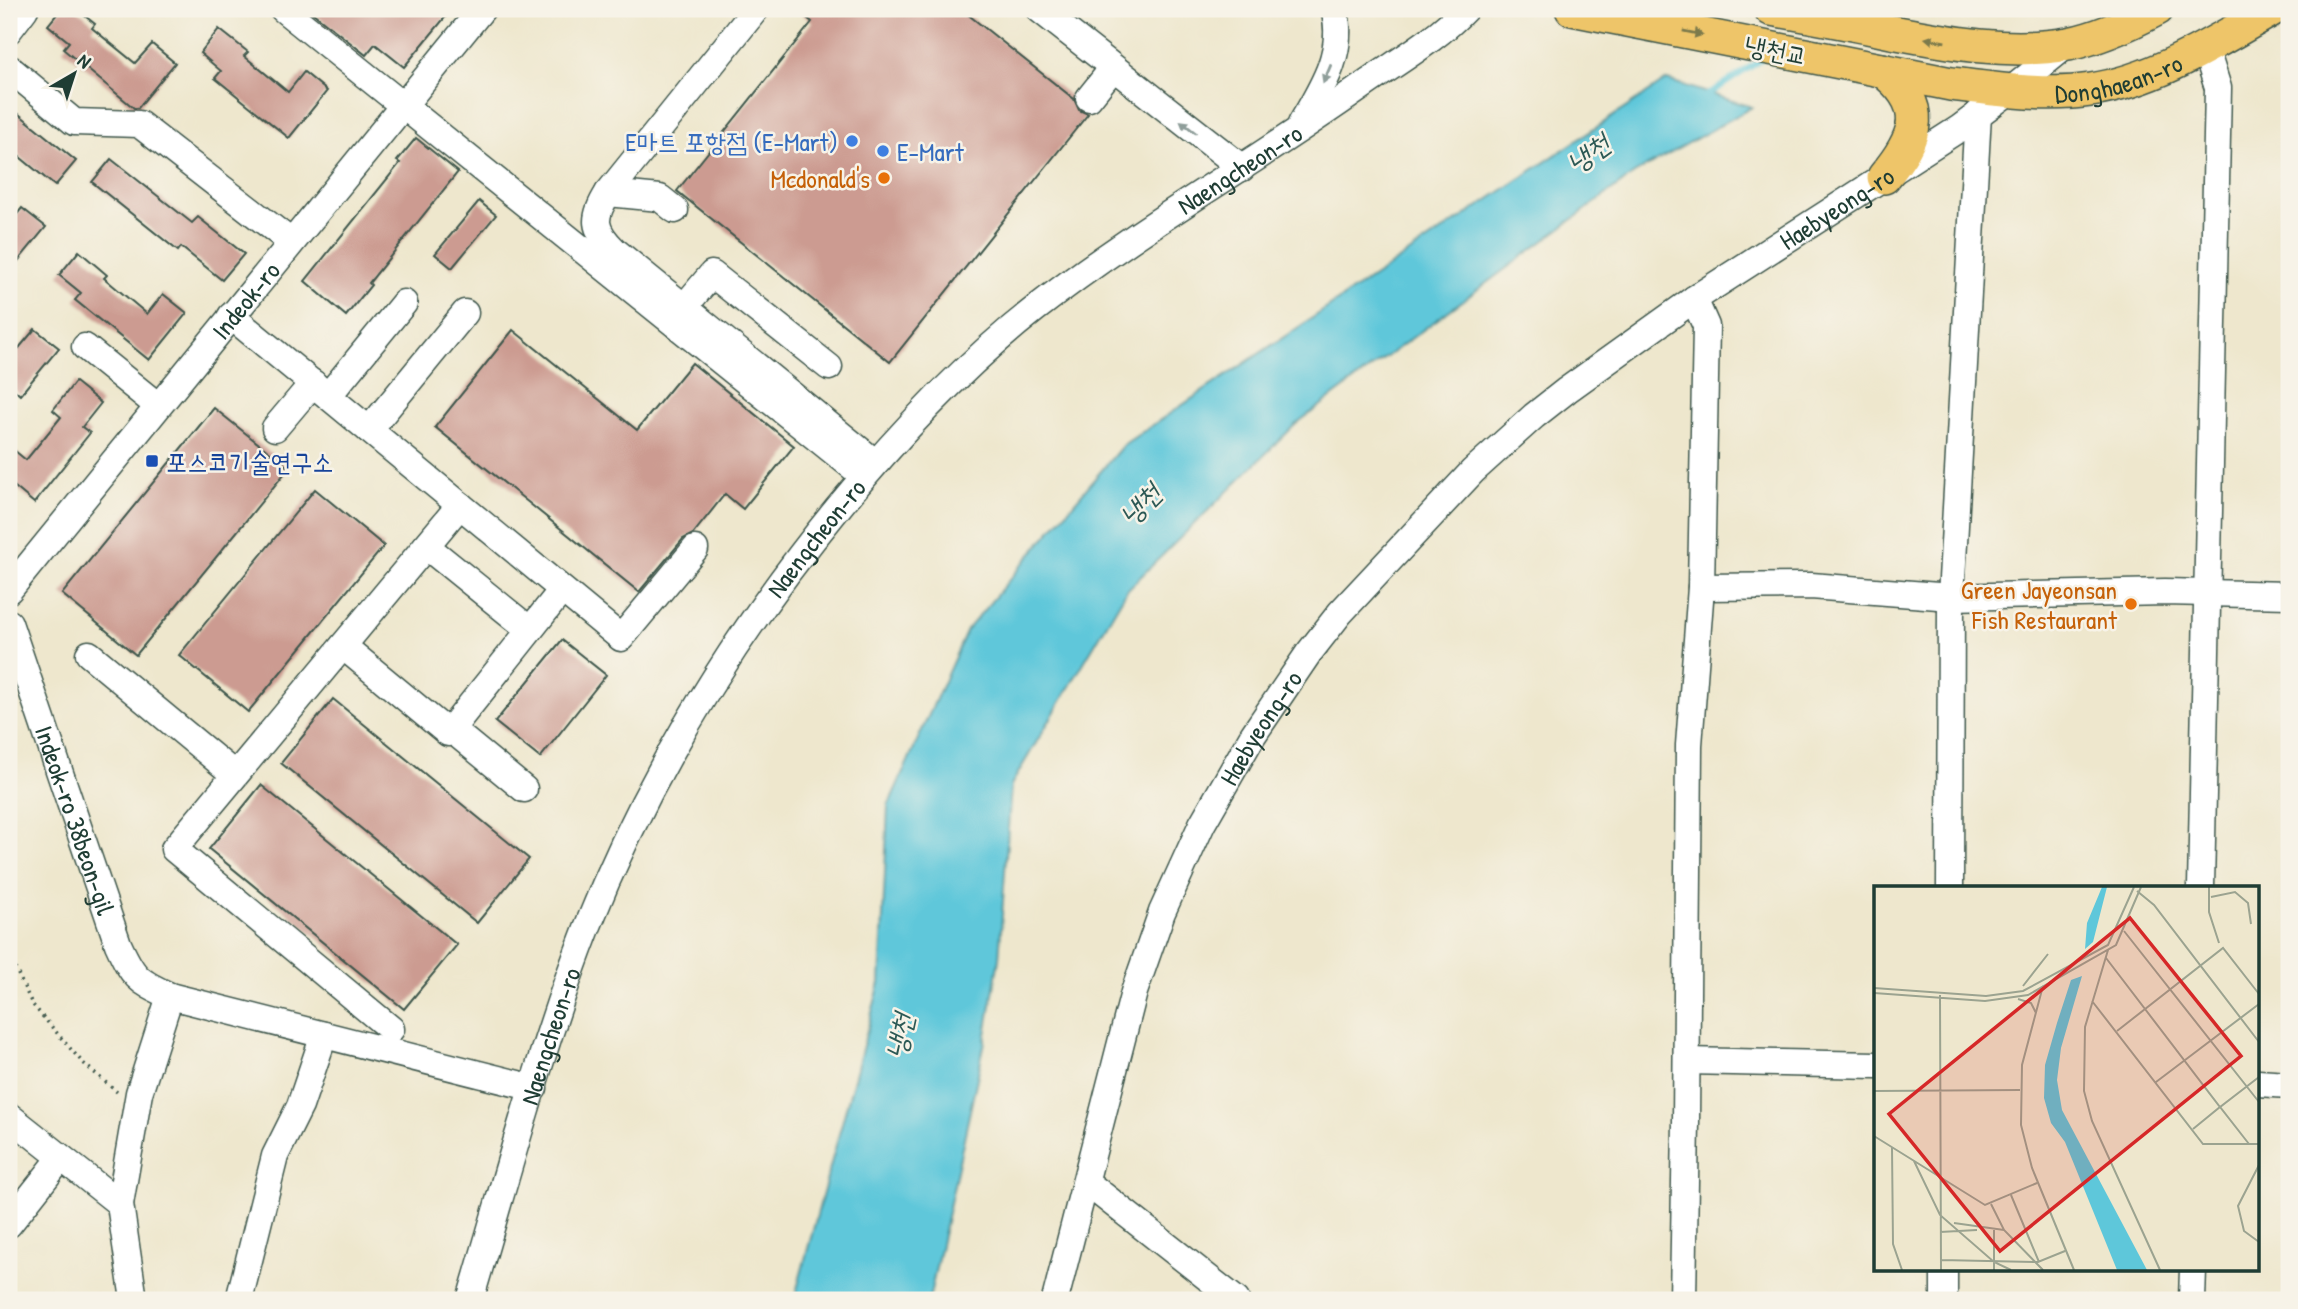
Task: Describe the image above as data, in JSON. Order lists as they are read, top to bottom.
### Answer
{
  "streets": {
    "main road": ["냉천교", "Donghaean-ro"],
    "street": [
      "Naengcheon-ro",
      "Haebyeong-ro",
      "Indeok-ro",
      "Indeok-ro 38beon-gil"
    ]
  },
  "crossings": [
    ["냉천교", "Donghaean-ro"],
    ["Donghaean-ro", "Haebyeong-ro"],
    ["Naengcheon-ro", "Indeok-ro 38beon-gil"]
  ],
  "water": ["냉천"],
  "places": {
    "other": [
      "E마트 포항점 (E-Mart)",
      "E-Mart",
      "Mcdonald's",
      "Green Jayeonsan Fish Restaurant"
    ],
    "transit": ["포스코기술연구소"]
  },
  "north": "top right"
}
